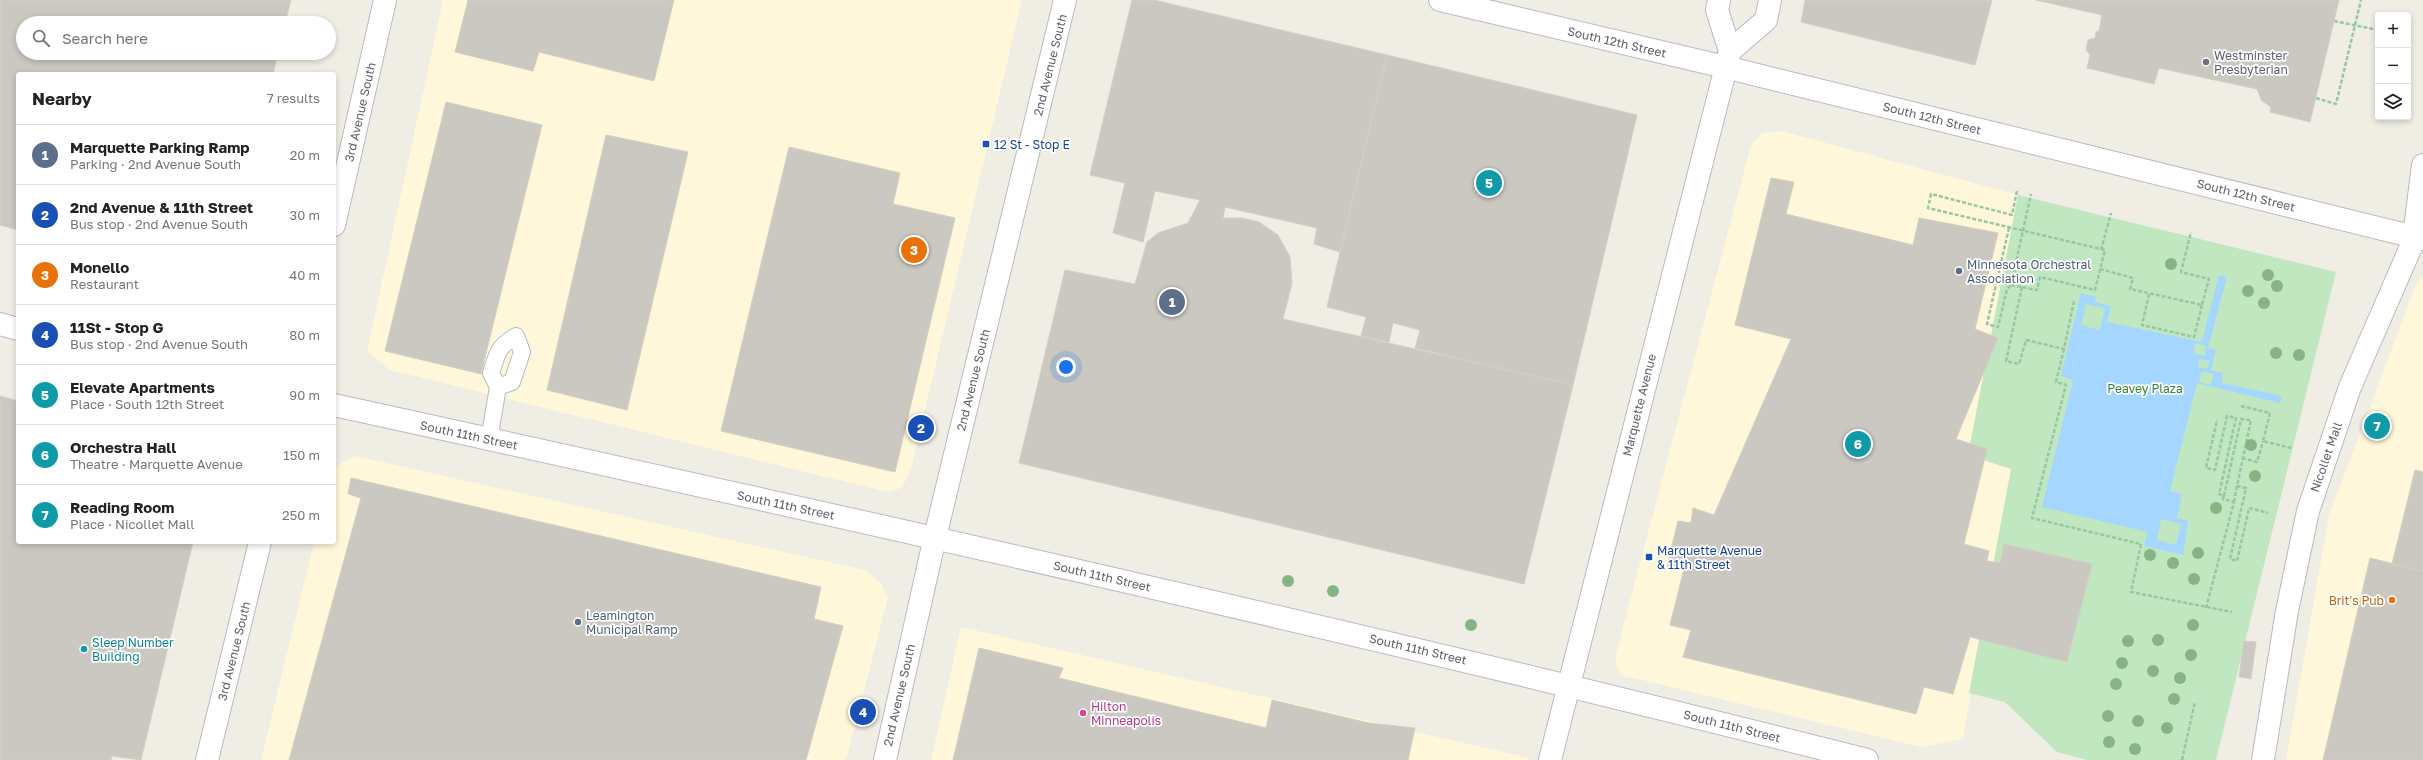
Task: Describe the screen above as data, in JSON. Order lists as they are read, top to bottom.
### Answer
{
  "streets": {
    "street": [
      "South 12th Street",
      "2nd Avenue South",
      "3rd Avenue South",
      "Marquette Avenue",
      "South 11th Street",
      "Nicollet Mall"
    ]
  },
  "crossings": [
    ["South 12th Street", "Marquette Avenue"],
    ["South 12th Street", "Nicollet Mall"],
    ["2nd Avenue South", "South 11th Street"],
    ["Marquette Avenue", "South 11th Street"]
  ],
  "parks": ["Peavey Plaza"],
  "places": {
    "other": [
      "Westminster Presbyterian",
      "Minnesota Orchestral Association",
      "Brit's Pub",
      "Leamington Municipal Ramp",
      "Sleep Number Building",
      "Hilton Minneapolis"
    ],
    "transit": ["12 St - Stop E", "Marquette Avenue & 11th Street"]
  },
  "page": {
    "map_buttons": ["+", "−"],
    "search": "Search here",
    "heading": ["Nearby", "7 results"],
    "list": [
      {
        "mark": "1",
        "name": "Marquette Parking Ramp",
        "note": "Parking · 2nd Avenue South",
        "value": "20 m"
      },
      {
        "mark": "2",
        "name": "2nd Avenue & 11th Street",
        "note": "Bus stop · 2nd Avenue South",
        "value": "30 m"
      },
      {
        "mark": "3",
        "name": "Monello",
        "note": "Restaurant",
        "value": "40 m"
      },
      {
        "mark": "4",
        "name": "11St - Stop G",
        "note": "Bus stop · 2nd Avenue South",
        "value": "80 m"
      },
      {
        "mark": "5",
        "name": "Elevate Apartments",
        "note": "Place · South 12th Street",
        "value": "90 m"
      },
      {
        "mark": "6",
        "name": "Orchestra Hall",
        "note": "Theatre · Marquette Avenue",
        "value": "150 m"
      },
      {
        "mark": "7",
        "name": "Reading Room",
        "note": "Place · Nicollet Mall",
        "value": "250 m"
      }
    ],
    "pins": [
      "5",
      "3",
      "1",
      "7",
      "2",
      "6",
      "4"
    ]
  }
}
